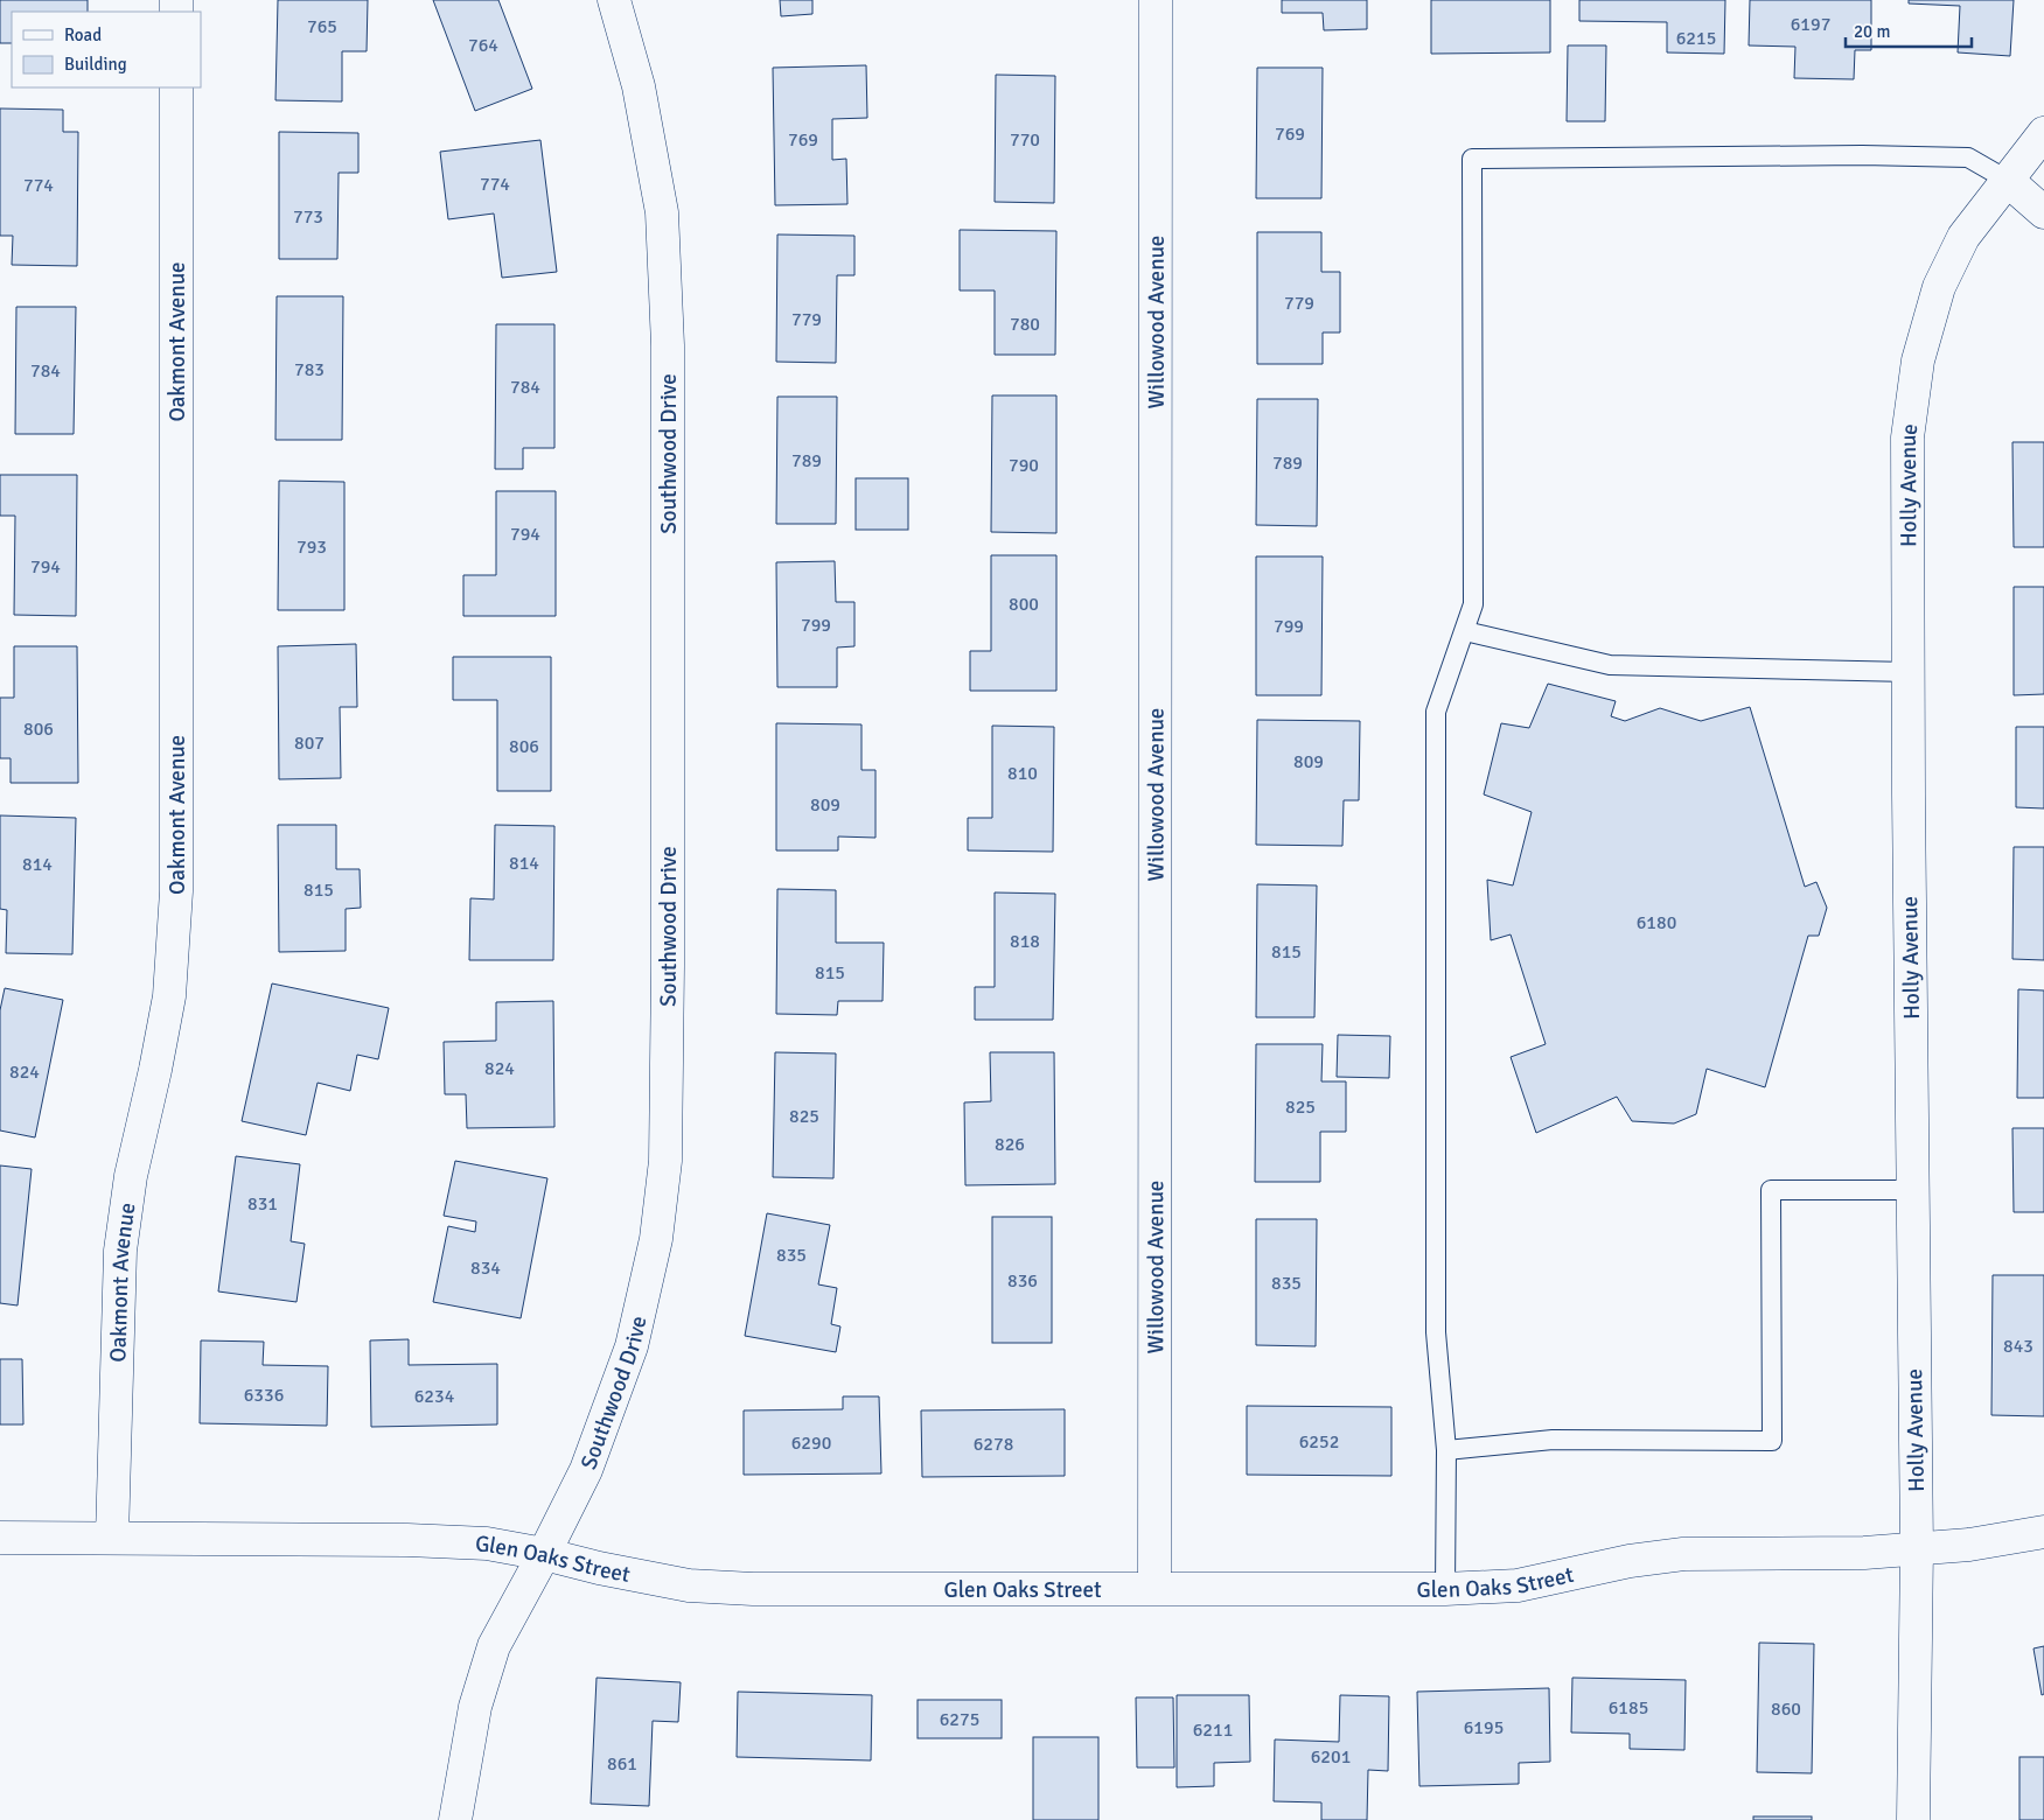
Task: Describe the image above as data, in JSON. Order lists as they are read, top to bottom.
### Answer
{
  "streets": {
    "street": [
      "Willowood Avenue",
      "Oakmont Avenue",
      "Southwood Drive",
      "Holly Avenue",
      "Glen Oaks Street"
    ]
  },
  "crossings": [
    ["Willowood Avenue", "Glen Oaks Street"],
    ["Oakmont Avenue", "Glen Oaks Street"],
    ["Southwood Drive", "Glen Oaks Street"],
    ["Holly Avenue", "Glen Oaks Street"]
  ],
  "house_numbers": [
    "6197",
    "765",
    "6215",
    "764",
    "769",
    "769",
    "770",
    "774",
    "774",
    "773",
    "779",
    "779",
    "780",
    "783",
    "784",
    "784",
    "789",
    "789",
    "790",
    "794",
    "793",
    "794",
    "800",
    "799",
    "799",
    "806",
    "807",
    "806",
    "809",
    "810",
    "809",
    "814",
    "814",
    "815",
    "6180",
    "818",
    "815",
    "815",
    "824",
    "824",
    "825",
    "825",
    "826",
    "831",
    "835",
    "834",
    "836",
    "835",
    "843",
    "6336",
    "6234",
    "6252",
    "6290",
    "6278",
    "6185",
    "860",
    "6275",
    "6195",
    "6211",
    "6201",
    "861"
  ],
  "legend": ["Road", "Building"],
  "scale_bar": "20 m"
}
